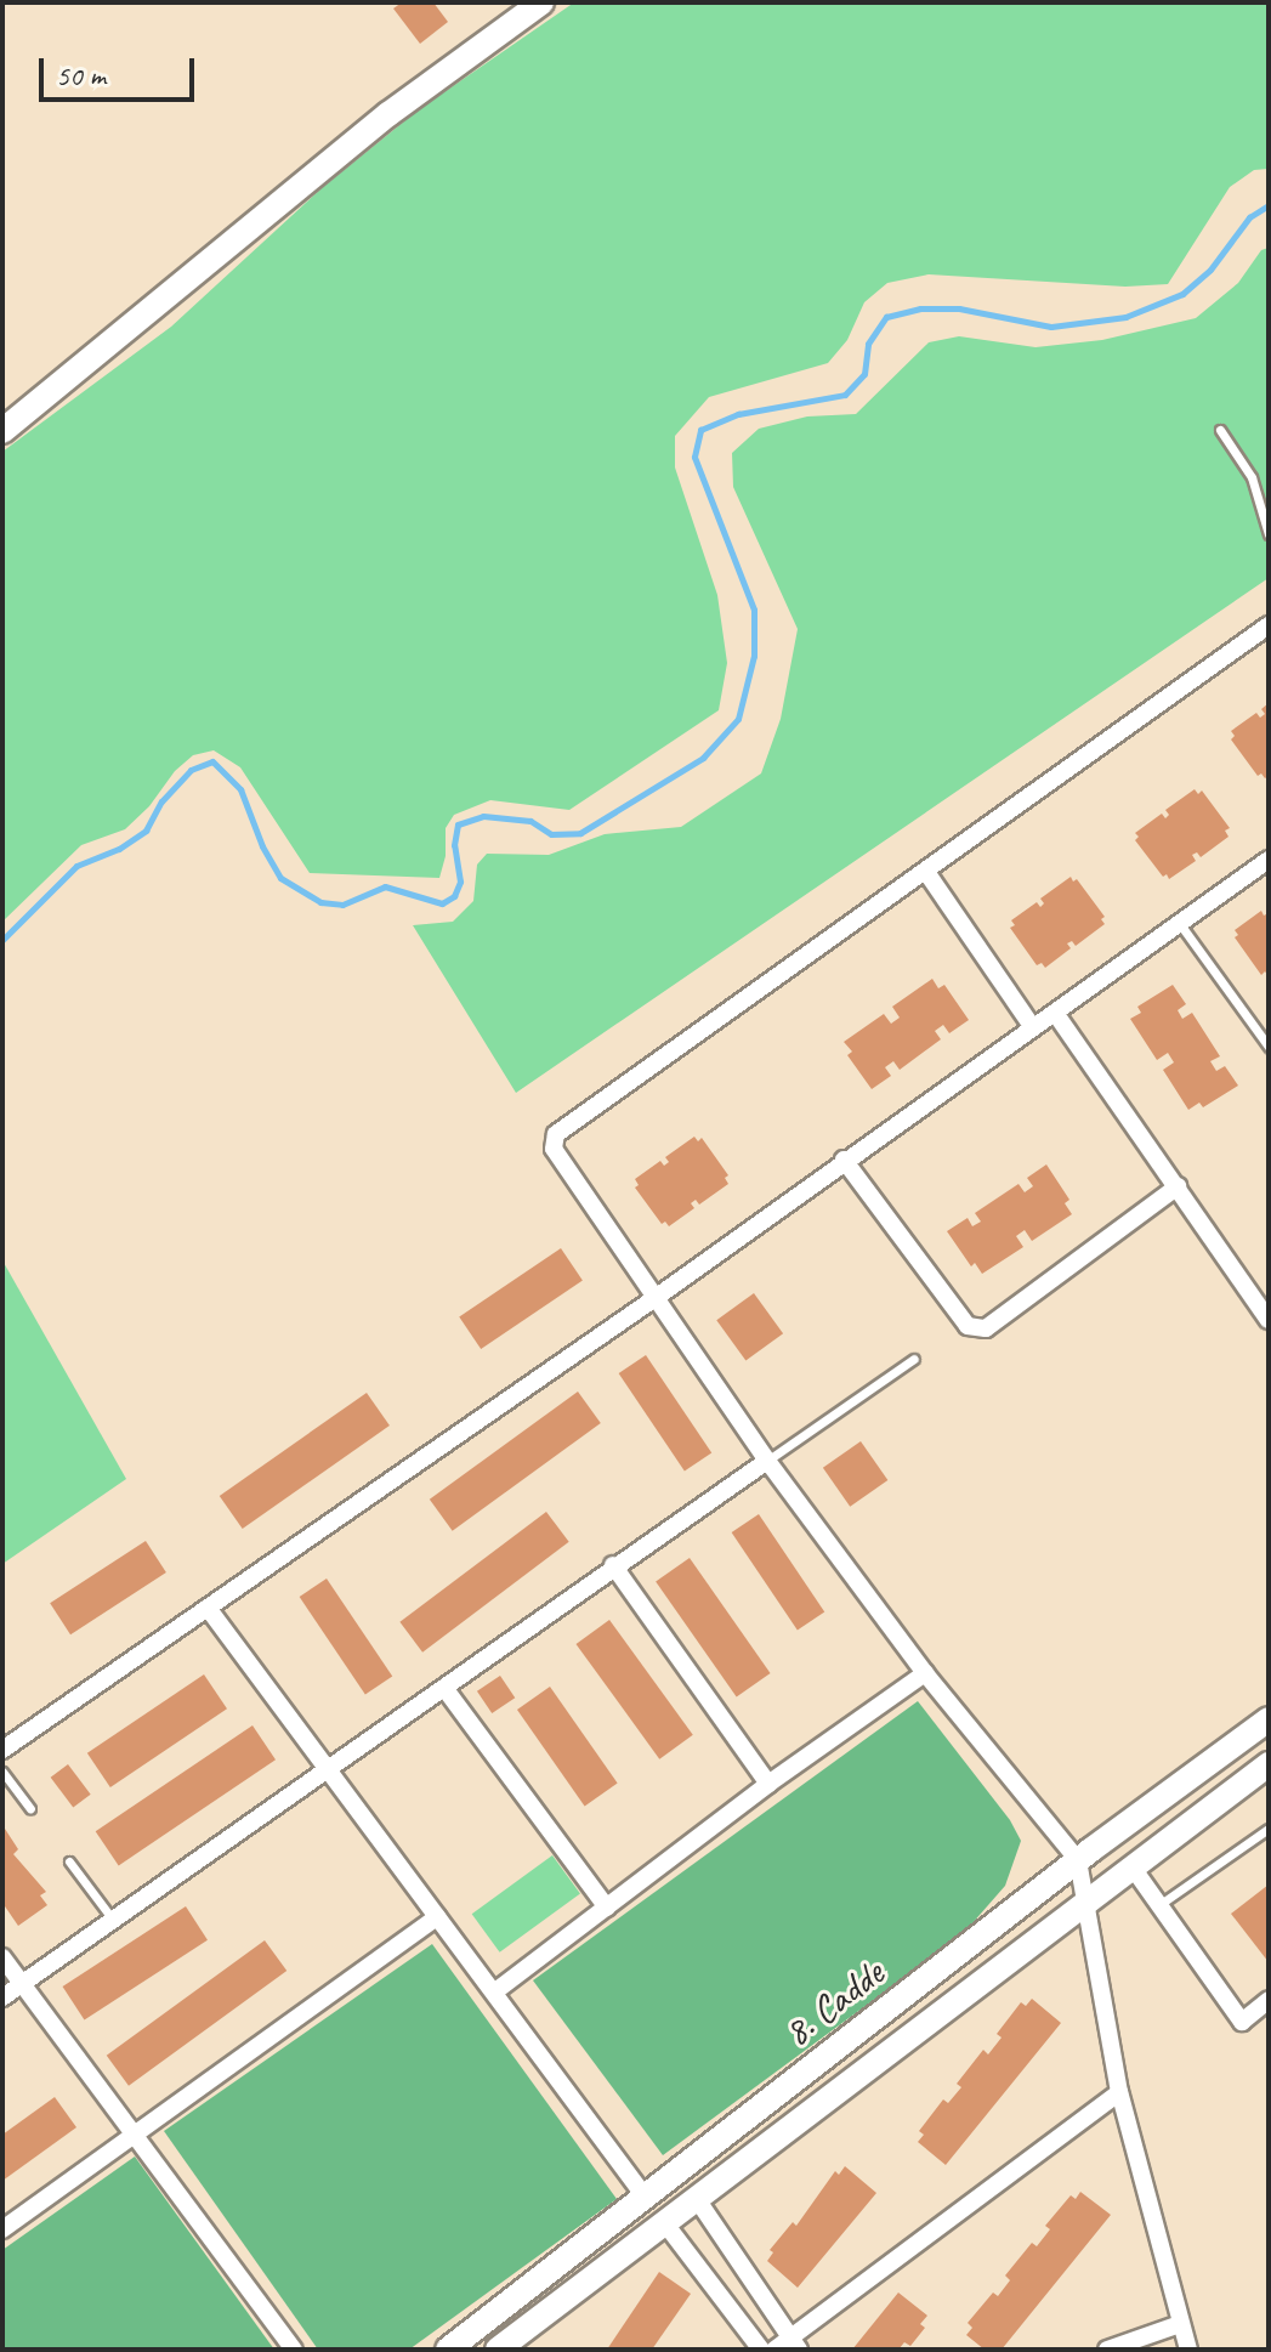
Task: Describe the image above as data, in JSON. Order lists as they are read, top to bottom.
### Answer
{
  "streets": {
    "street": ["8. Cadde"]
  },
  "scale_bar": "50 m"
}
